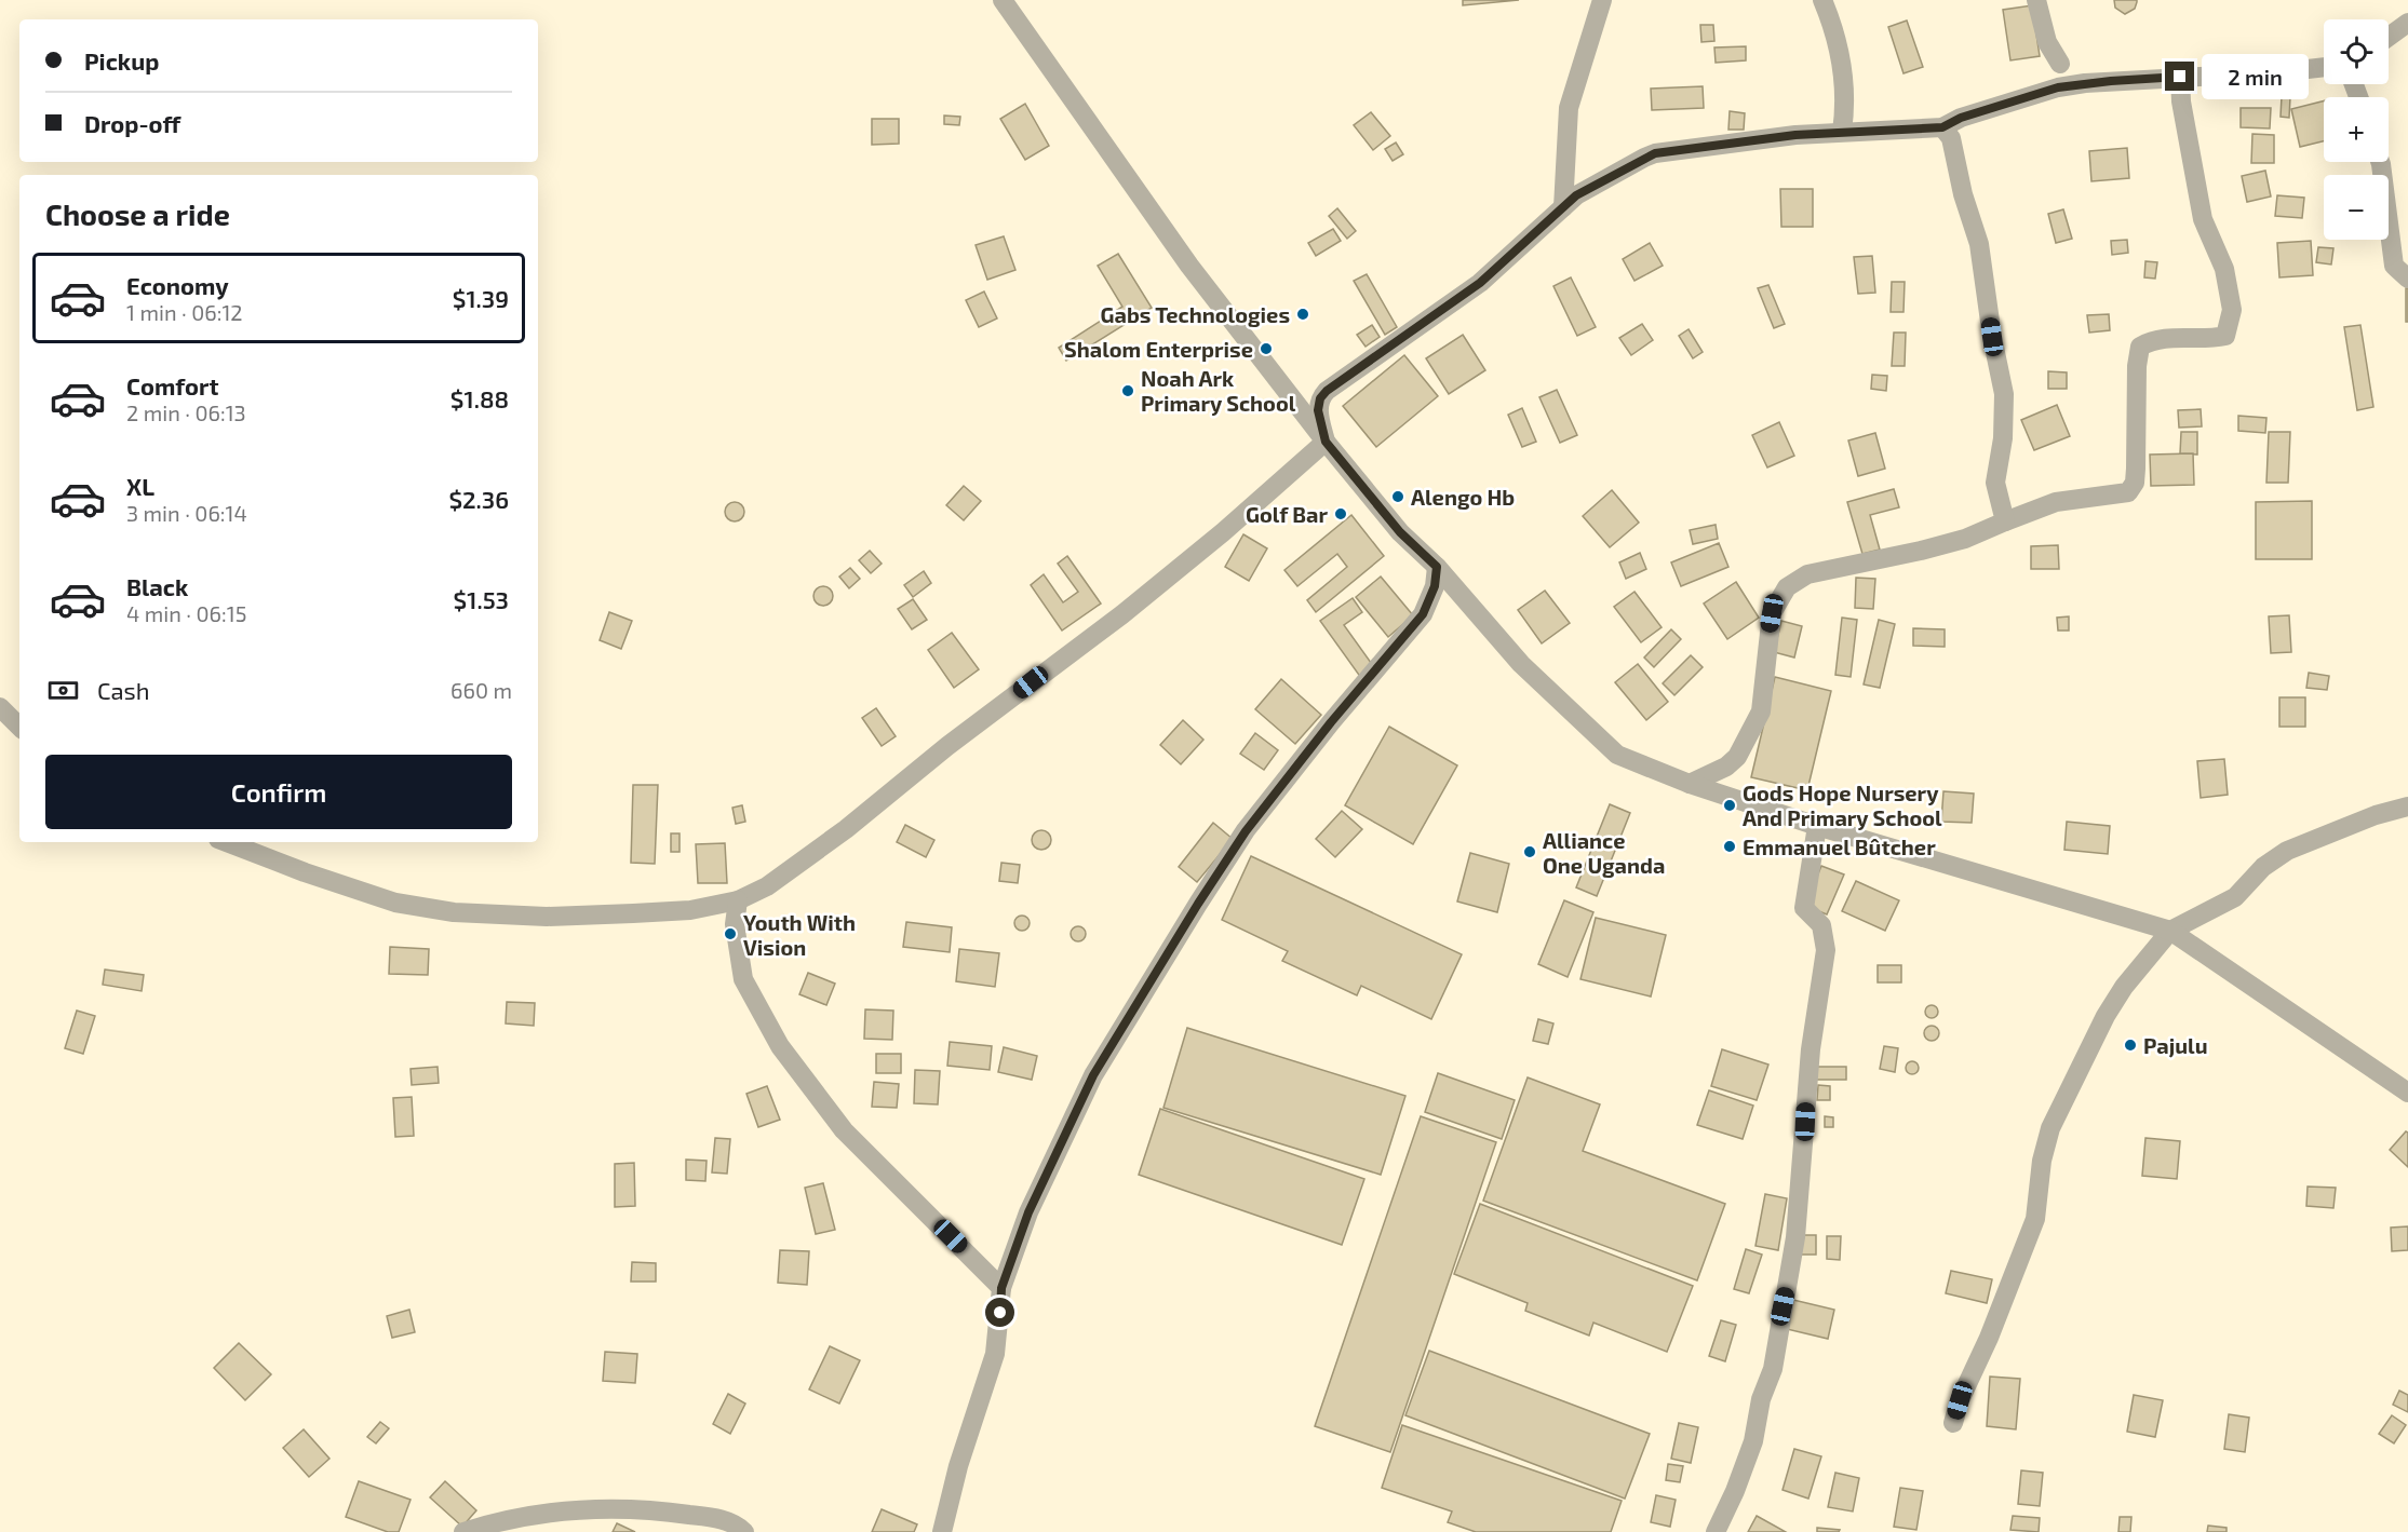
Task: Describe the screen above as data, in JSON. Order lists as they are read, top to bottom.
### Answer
{
  "places": [
    "Gabs Technologies",
    "Shalom Enterprise",
    "Noah Ark Primary School",
    "Alengo Hb",
    "Golf Bar",
    "Gods Hope Nursery And Primary School",
    "Emmanuel Bûtcher",
    "Alliance One Uganda",
    "Youth With Vision",
    "Pajulu"
  ],
  "page": {
    "map_buttons": ["+", "−"],
    "banner": ["Pickup", "Drop-off"],
    "bubble": "2 min",
    "heading": "Choose a ride",
    "list": [
      {
        "name": "Economy",
        "note": "1 min · 06:12",
        "value": "$1.39"
      },
      {
        "name": "Comfort",
        "note": "2 min · 06:13",
        "value": "$1.88"
      },
      {
        "name": "XL",
        "note": "3 min · 06:14",
        "value": "$2.36"
      },
      {
        "name": "Black",
        "note": "4 min · 06:15",
        "value": "$1.53"
      }
    ],
    "pay": ["Cash", "660 m"],
    "buttons": "Confirm"
  }
}
